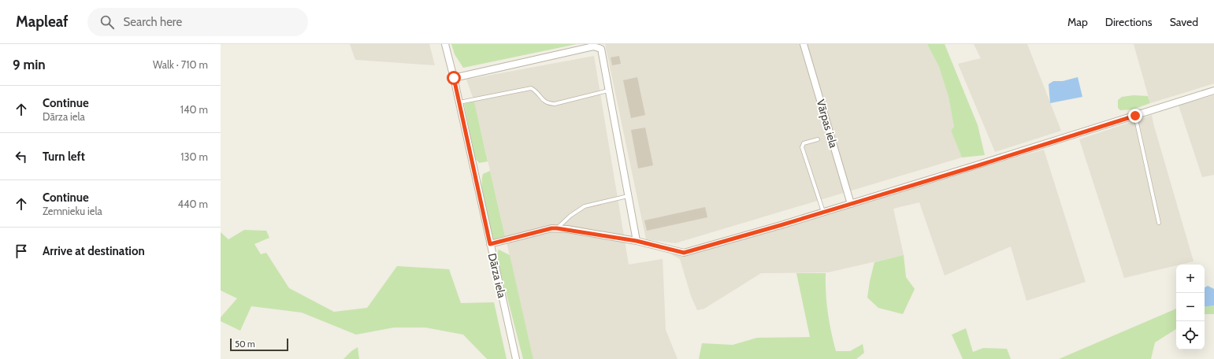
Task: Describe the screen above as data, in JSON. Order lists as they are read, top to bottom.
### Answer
{
  "streets": {
    "street": ["Vārpas iela", "Dārza iela"]
  },
  "scale_bar": "50 m",
  "page": {
    "header": "Mapleaf",
    "search": "Search here",
    "nav": ["Map", "Directions", "Saved"],
    "heading": ["9 min", "Walk · 710 m"],
    "list": [
      ["Continue", "Dārza iela", "140 m"],
      ["Turn left", "130 m"],
      ["Continue", "Zemnieku iela", "440 m"],
      "Arrive at destination"
    ],
    "map_buttons": ["+", "−"],
    "scale": "50 m"
  }
}
